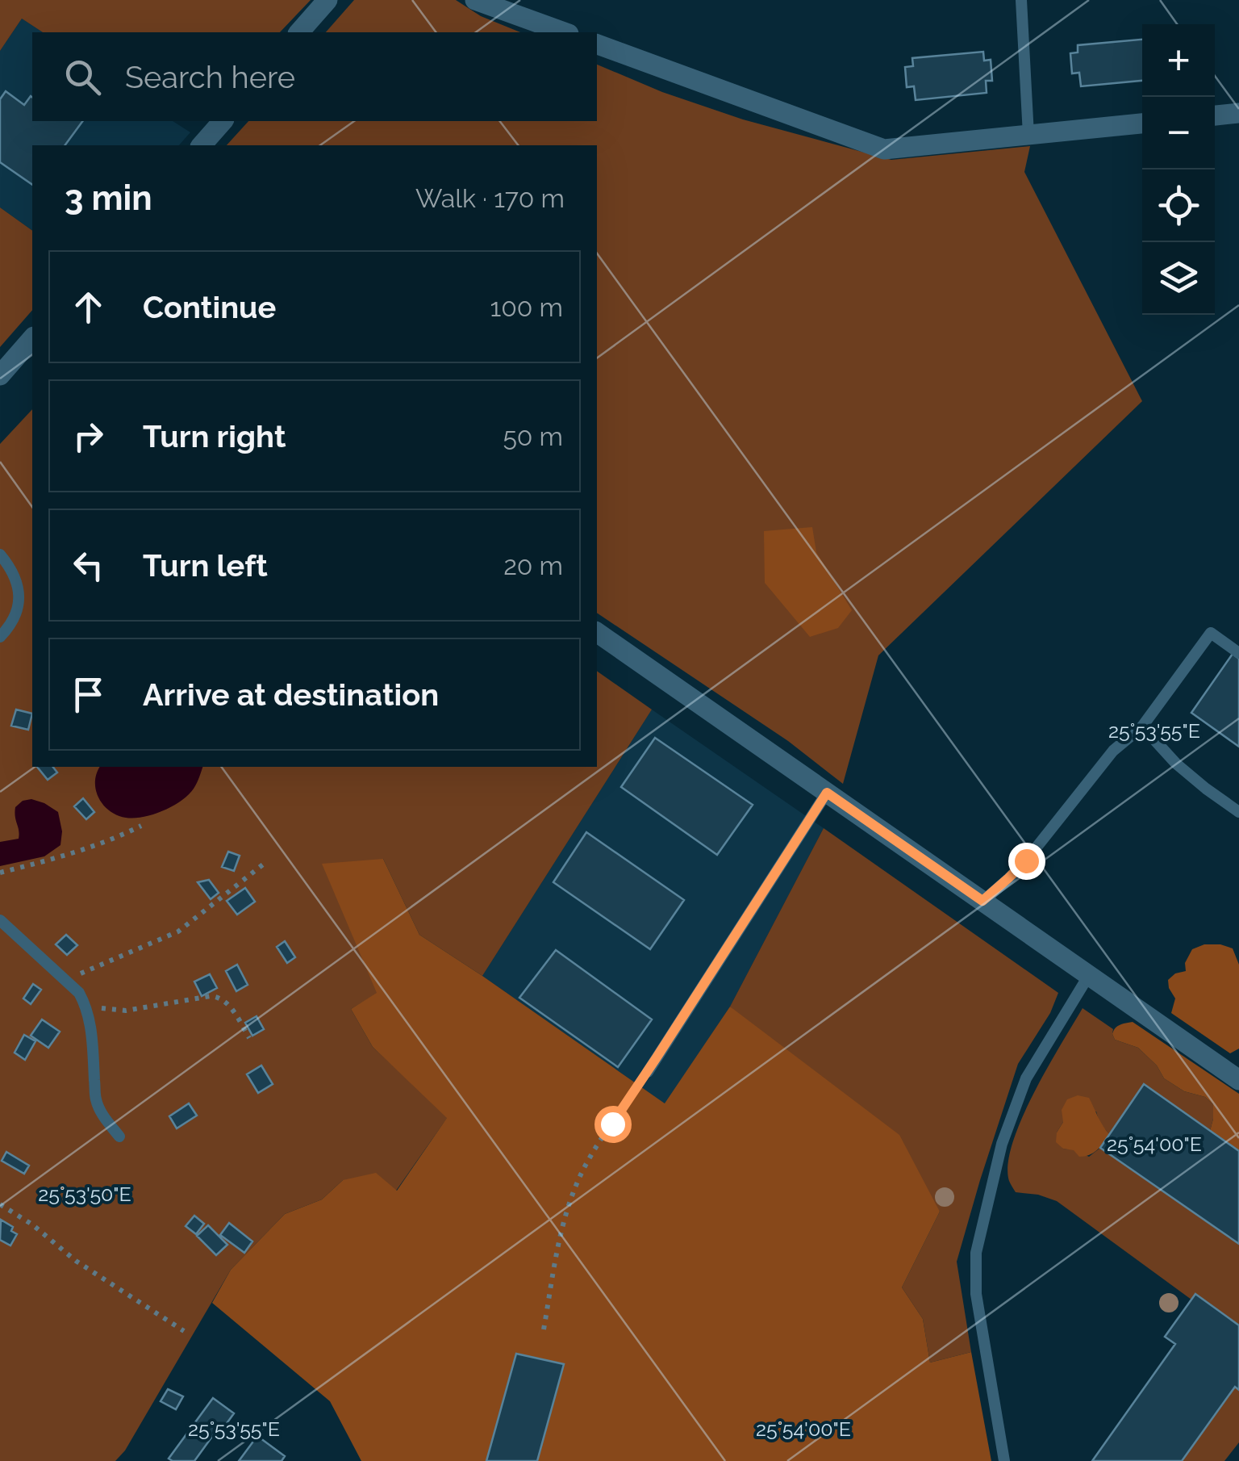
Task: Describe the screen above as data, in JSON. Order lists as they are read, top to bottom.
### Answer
{
  "page": {
    "map_buttons": ["+", "−"],
    "search": "Search here",
    "heading": ["3 min", "Walk · 170 m"],
    "list": [
      ["Continue", "100 m"],
      ["Turn right", "50 m"],
      ["Turn left", "20 m"],
      "Arrive at destination"
    ]
  },
  "coordinates": ["25°53'55\"E", "25°54'00\"E", "25°53'50\"E"]
}
